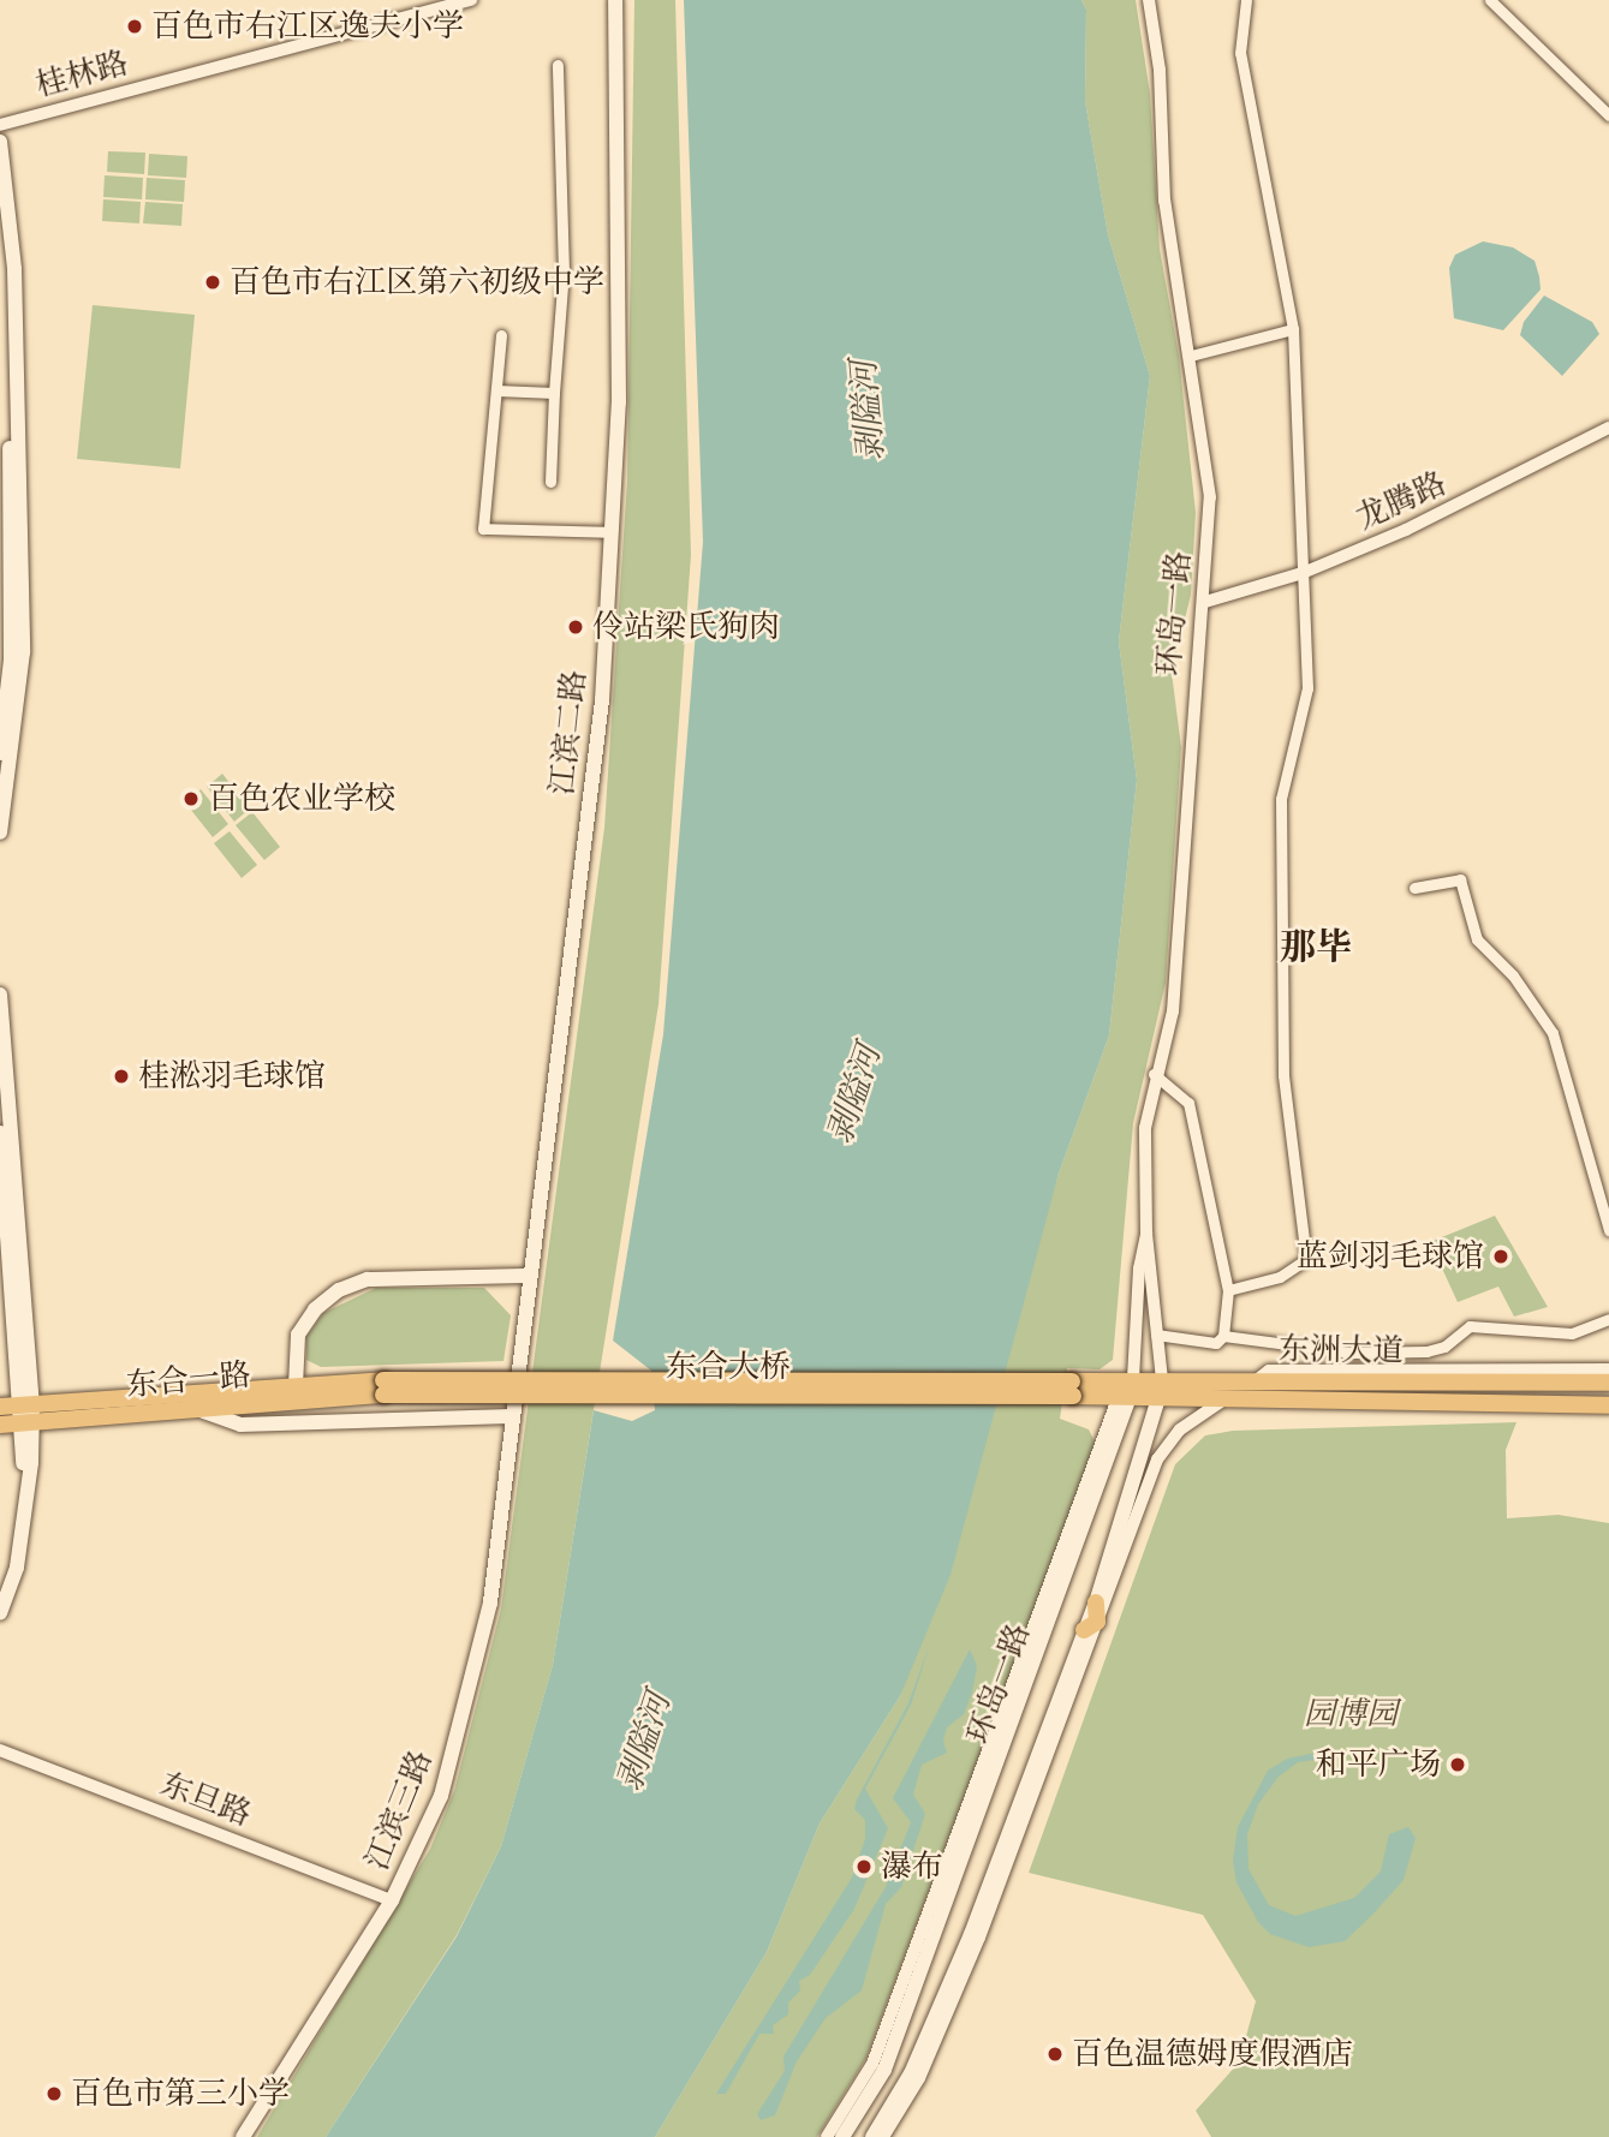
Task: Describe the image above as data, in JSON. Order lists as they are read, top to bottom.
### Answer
{
  "streets": {
    "main road": [
      "环岛一路",
      "江滨二路",
      "东洲大道",
      "东合大桥",
      "东合一路",
      "江滨三路"
    ],
    "street": ["桂林路", "龙腾路", "东旦路"]
  },
  "crossings": [
    ["龙腾路", "环岛一路"],
    ["环岛一路", "东洲大道"],
    ["江滨二路", "江滨三路"],
    ["东洲大道", "东合大桥"],
    ["东合大桥", "东合一路"],
    ["东旦路", "江滨三路"]
  ],
  "districts": ["那毕"],
  "water": ["剥隘河"],
  "parks": ["园博园"],
  "places": [
    "百色市右江区逸夫小学",
    "百色市右江区第六初级中学",
    "伶站梁氏狗肉",
    "百色农业学校",
    "桂淞羽毛球馆",
    "蓝剑羽毛球馆",
    "和平广场",
    "瀑布",
    "百色温德姆度假酒店",
    "百色市第三小学"
  ]
}
